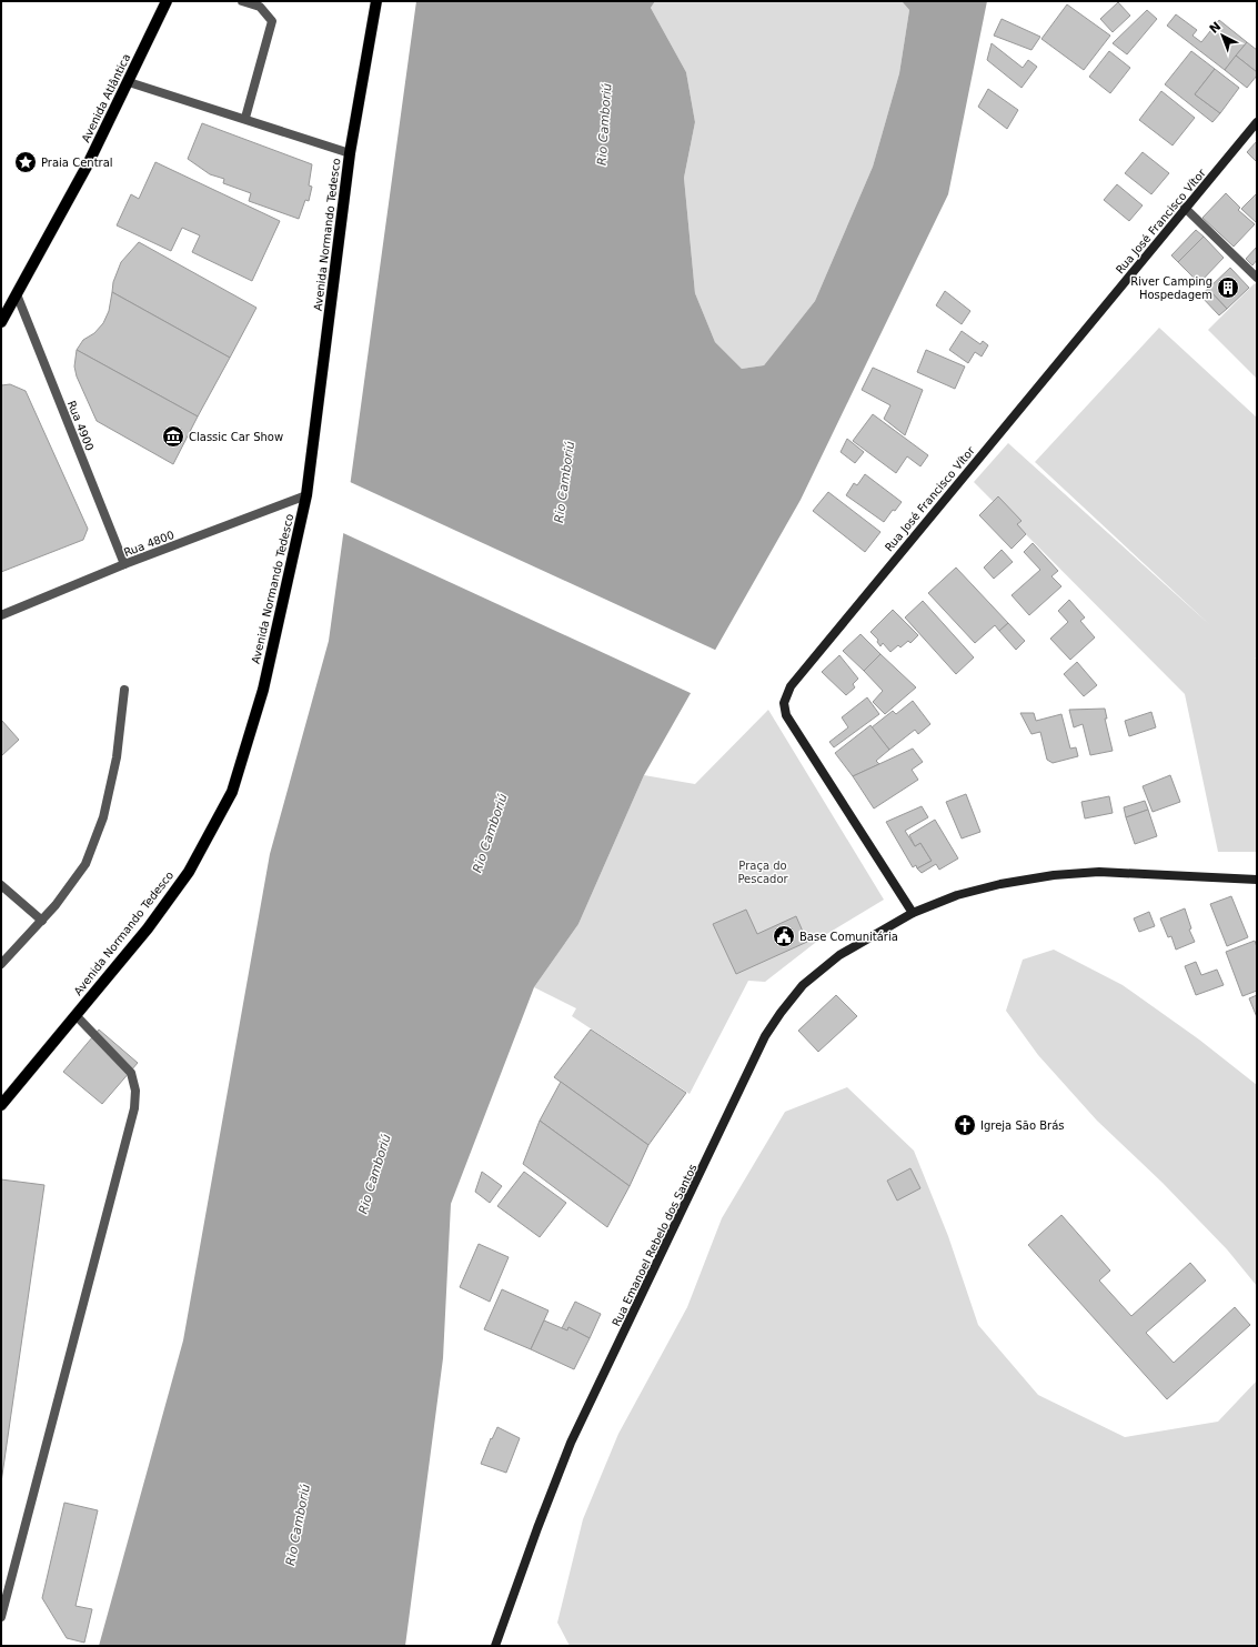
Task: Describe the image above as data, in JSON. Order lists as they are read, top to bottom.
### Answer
{
  "streets": {
    "main road": [
      "Avenida Atlântica",
      "Rua José Francisco Vítor",
      "Avenida Normando Tedesco",
      "Rua Emanoel Rebelo dos Santos"
    ],
    "street": ["Rua 4900", "Rua 4800"]
  },
  "crossings": [
    ["Avenida Atlântica", "Rua 4900"],
    ["Rua José Francisco Vítor", "Rua Emanoel Rebelo dos Santos"],
    ["Avenida Normando Tedesco", "Rua 4800"],
    ["Rua 4900", "Rua 4800"]
  ],
  "water": ["Rio Camboriú"],
  "parks": ["Praça do Pescador"],
  "places": {
    "place": ["Praia Central"],
    "building": ["River Camping Hospedagem"],
    "museum": ["Classic Car Show"],
    "public building": ["Base Comunitária"],
    "church": ["Igreja São Brás"]
  },
  "north": "top left"
}
